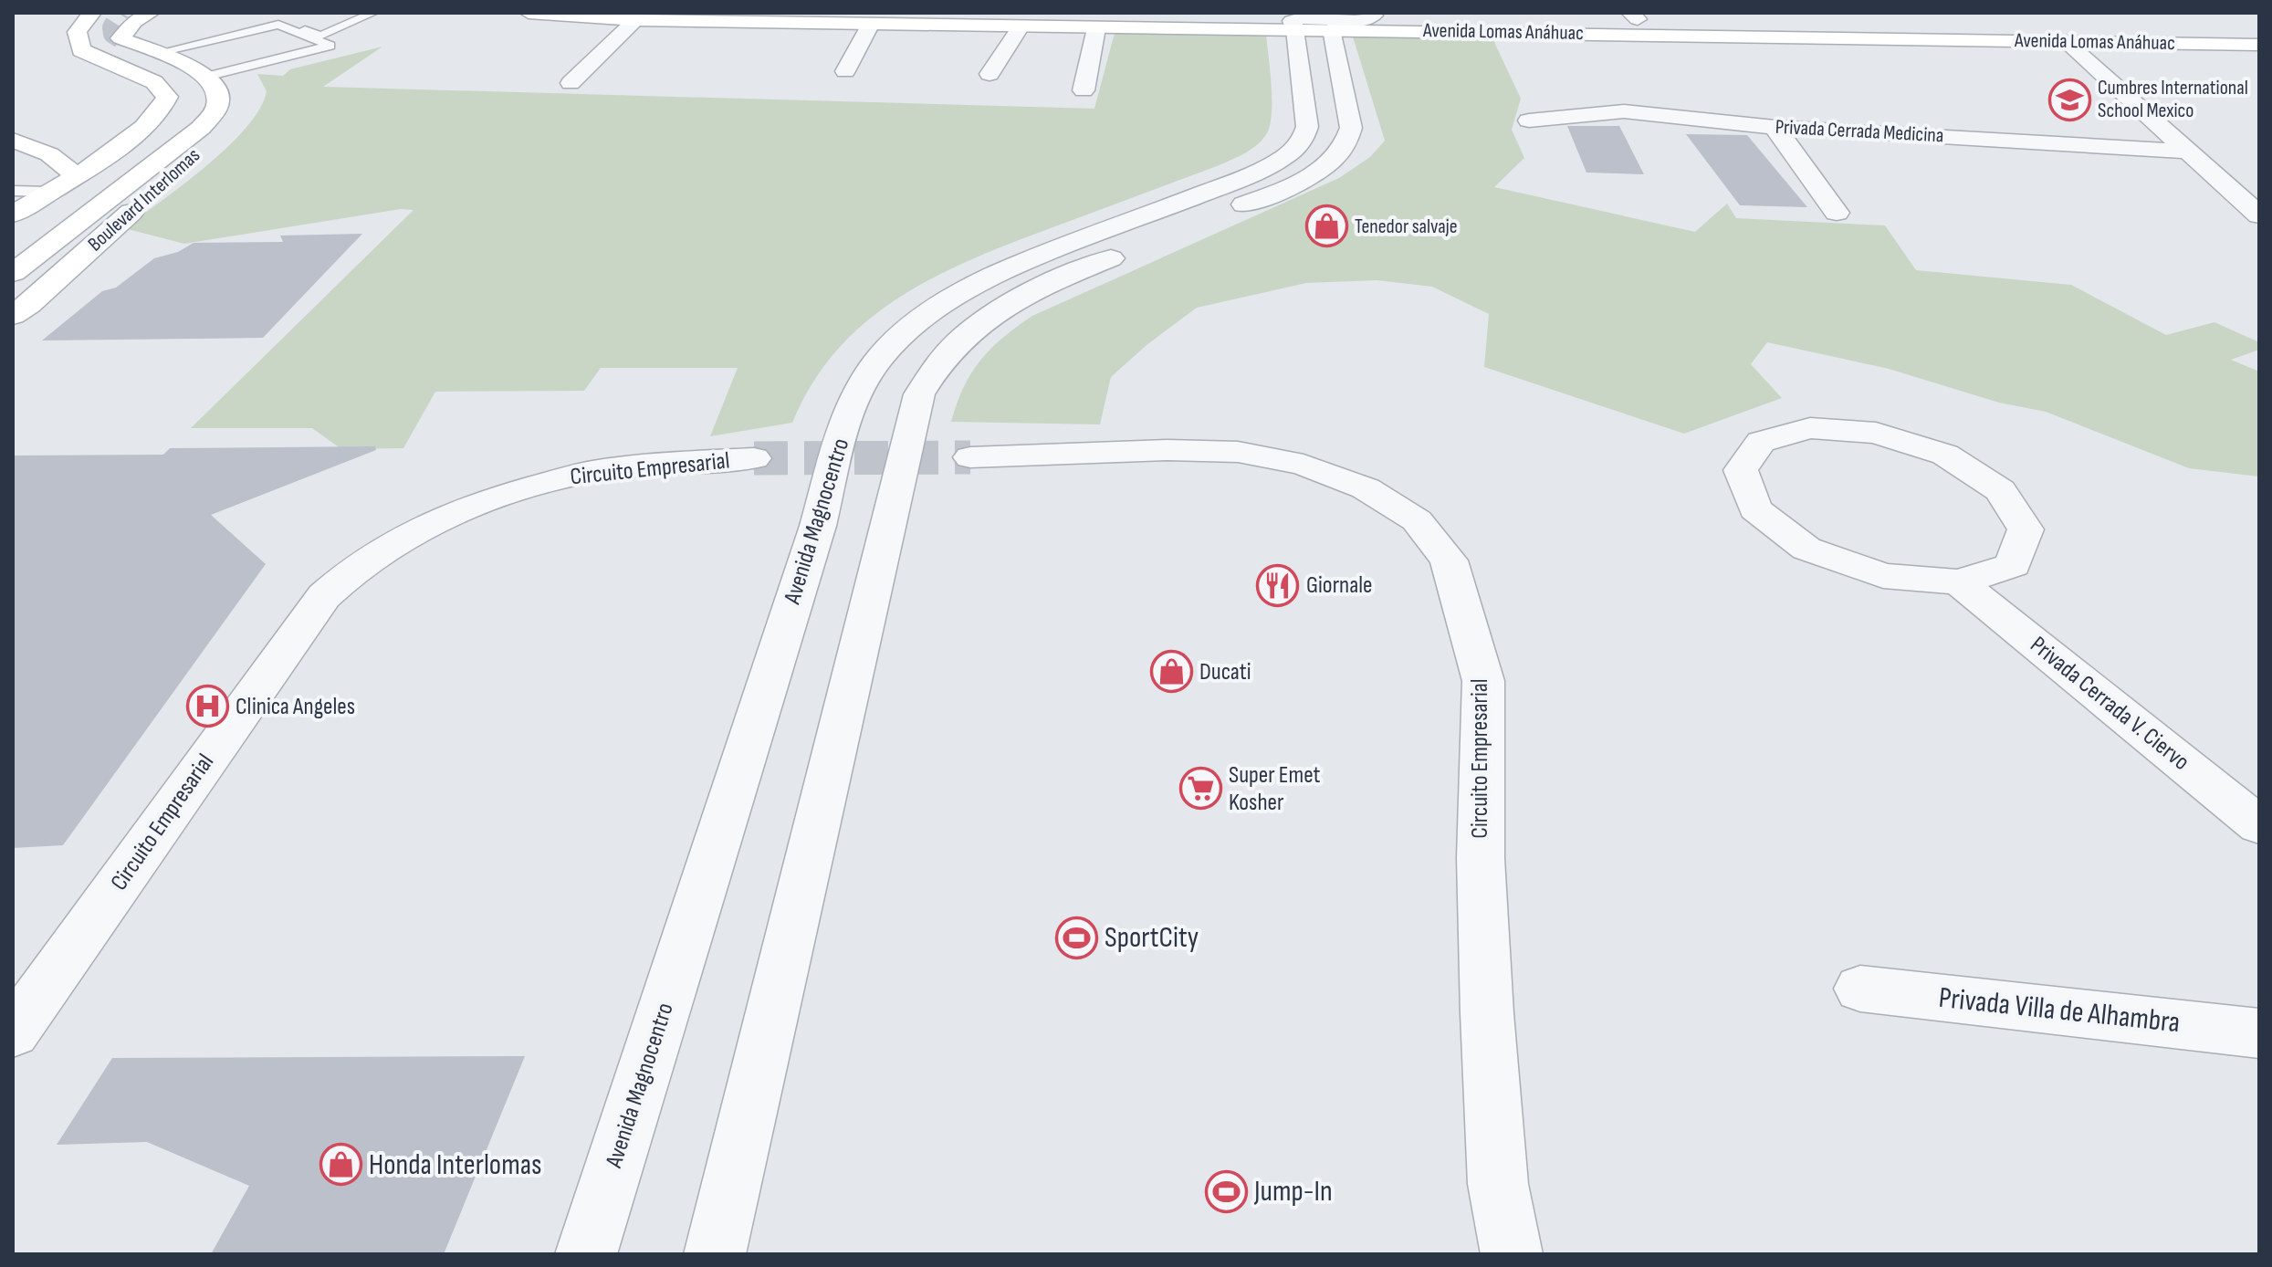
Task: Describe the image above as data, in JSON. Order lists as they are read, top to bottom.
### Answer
{
  "streets": {
    "main road": ["Avenida Lomas Anáhuac", "Boulevard Interlomas"],
    "street": [
      "Privada Cerrada Medicina",
      "Circuito Empresarial",
      "Avenida Magnocentro",
      "Privada Cerrada V. Ciervo",
      "Privada Villa de Alhambra"
    ]
  },
  "crossings": [
    ["Avenida Lomas Anáhuac", "Avenida Magnocentro"]
  ],
  "places": {
    "school or university": ["Cumbres International School Mexico"],
    "shop": ["Tenedor salvaje", "Ducati", "Honda Interlomas"],
    "restaurant": ["Giornale"],
    "hospital": ["Clinica Angeles"],
    "supermarket": ["Super Emet Kosher"],
    "sports": ["SportCity", "Jump-In"]
  }
}
